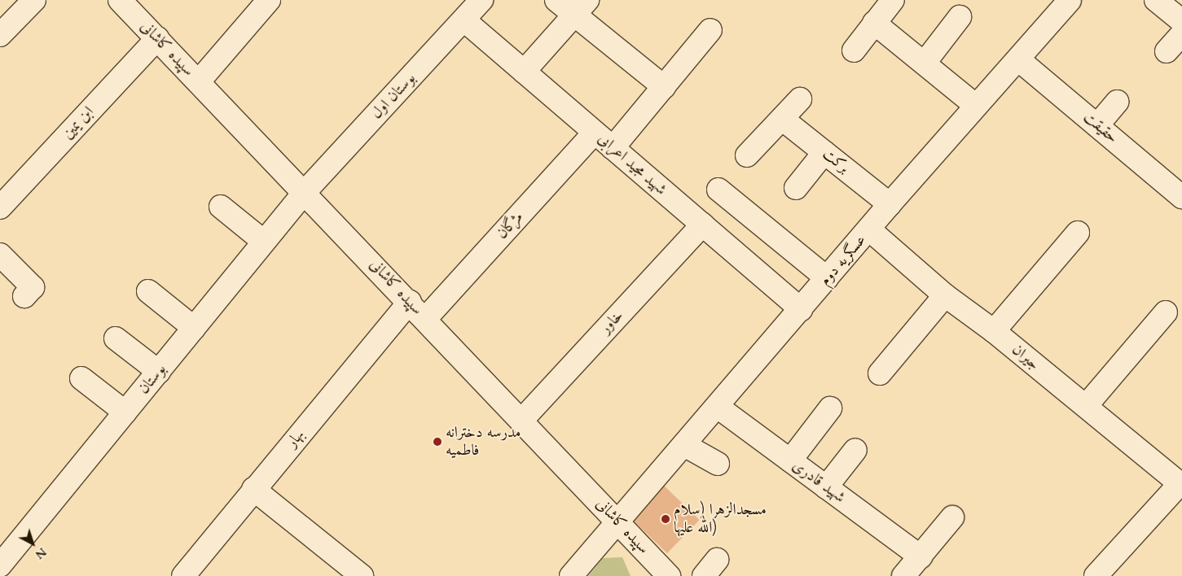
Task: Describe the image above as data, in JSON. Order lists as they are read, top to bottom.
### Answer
{
  "streets": {
    "street": [
      "سپیده کاشانی",
      "بوستان اول",
      "ابن یمین",
      "حقیقت",
      "برکت",
      "شهید مجید اعرابی",
      "مژگان",
      "عسگریه دوم",
      "خاور",
      "جیران",
      "بوستان",
      "بهار",
      "شهید قادری"
    ]
  },
  "crossings": [
    ["سپیده کاشانی", "بوستان اول"],
    ["سپیده کاشانی", "ابن یمین"],
    ["سپیده کاشانی", "مژگان"],
    ["سپیده کاشانی", "عسگریه دوم"],
    ["سپیده کاشانی", "خاور"],
    ["سپیده کاشانی", "بوستان"],
    ["سپیده کاشانی", "بهار"],
    ["بوستان اول", "شهید مجید اعرابی"],
    ["بوستان اول", "بوستان"],
    ["حقیقت", "عسگریه دوم"],
    ["برکت", "عسگریه دوم"],
    ["شهید مجید اعرابی", "مژگان"],
    ["شهید مجید اعرابی", "عسگریه دوم"],
    ["شهید مجید اعرابی", "خاور"],
    ["عسگریه دوم", "جیران"],
    ["عسگریه دوم", "شهید قادری"]
  ],
  "places": ["مدرسه دخترانه فاطمیه", "مسجدالزهرا (سلام الله علیها)"],
  "north": "bottom right"
}
